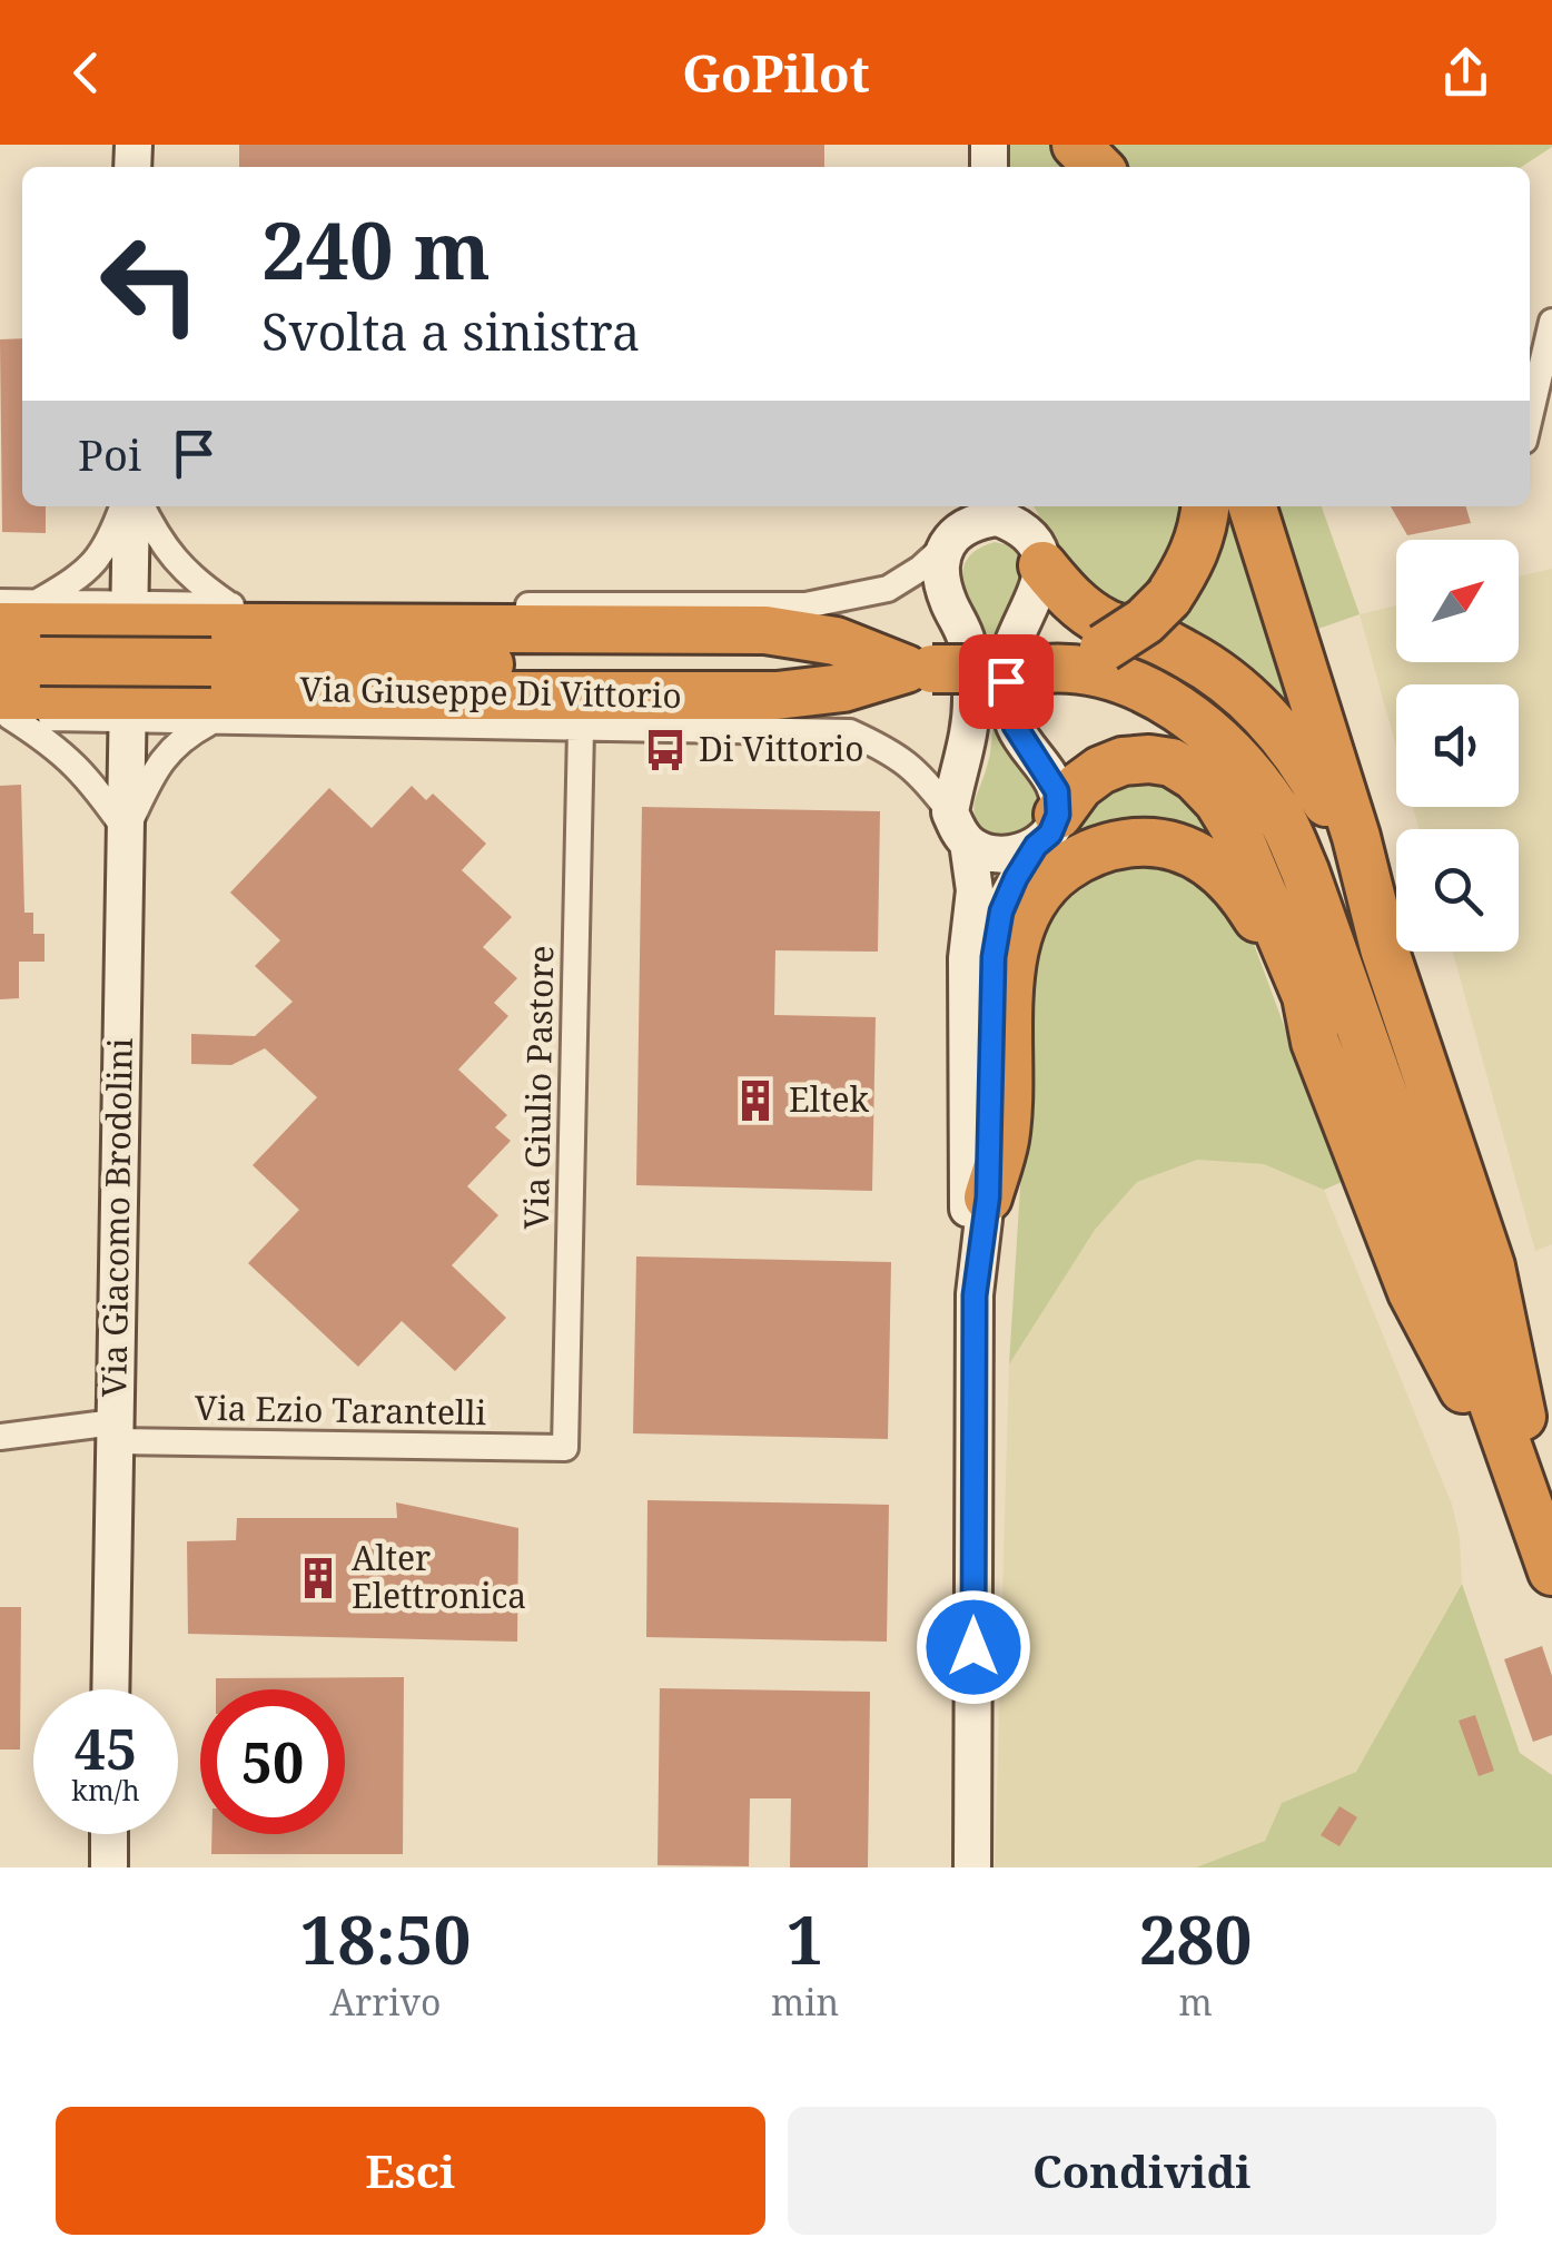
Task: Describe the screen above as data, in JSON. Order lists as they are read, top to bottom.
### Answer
{
  "streets": {
    "main road": ["Via Giacomo Brodolini"],
    "street": ["Via Giuseppe Di Vittorio", "Via Giulio Pastore", "Via Ezio Tarantelli"]
  },
  "crossings": [
    ["Via Giuseppe Di Vittorio", "Via Giulio Pastore"],
    ["Via Giuseppe Di Vittorio", "Via Giacomo Brodolini"],
    ["Via Giulio Pastore", "Via Ezio Tarantelli"],
    ["Via Giacomo Brodolini", "Via Ezio Tarantelli"]
  ],
  "places": {
    "bus stop": ["Di Vittorio"],
    "building": ["Eltek", "Alter Elettronica"]
  },
  "north": "top right",
  "page": {
    "header": "GoPilot",
    "turn": ["240 m", "Svolta a sinistra"],
    "then": "Poi",
    "speed": "45 km/h",
    "limit": "50",
    "eta": [
      "18:50",
      "Arrivo",
      "1",
      "min",
      "280",
      "m"
    ],
    "buttons": ["Esci", "Condividi"]
  }
}
